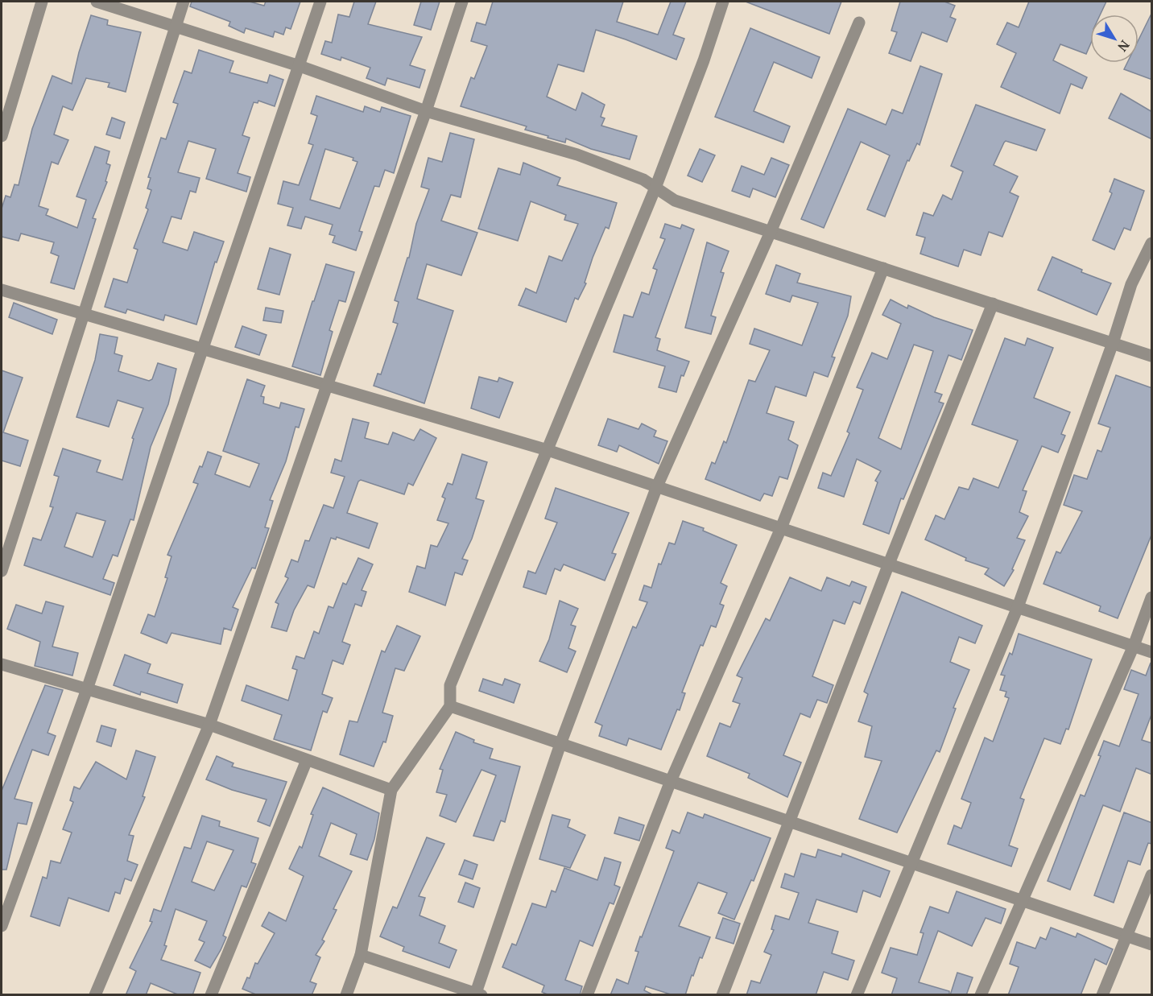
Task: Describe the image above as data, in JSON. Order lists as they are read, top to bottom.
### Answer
{
  "north": "bottom right"
}
